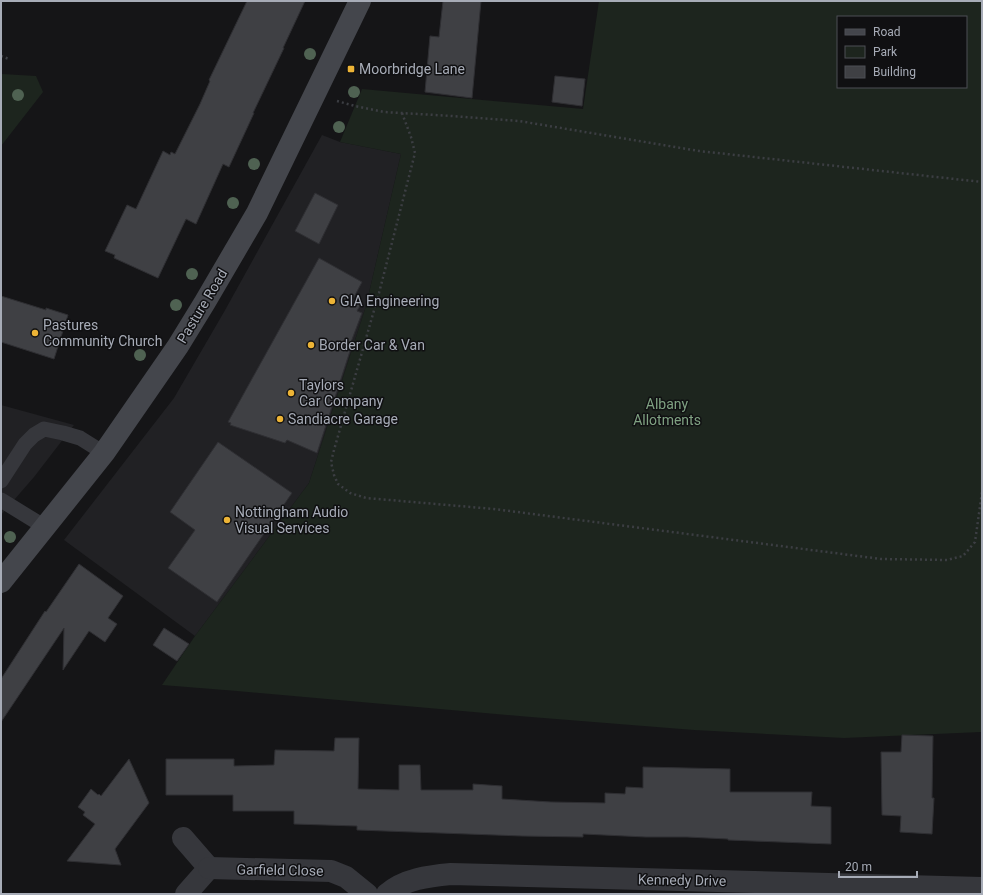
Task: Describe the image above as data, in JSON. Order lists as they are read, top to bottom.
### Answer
{
  "streets": {
    "main road": ["Pasture Road"],
    "street": ["Garfield Close", "Kennedy Drive"]
  },
  "parks": ["Albany Allotments"],
  "places": {
    "transit": ["Moorbridge Lane"],
    "other": [
      "GIA Engineering",
      "Pastures Community Church",
      "Border Car & Van",
      "Taylors Car Company",
      "Sandiacre Garage",
      "Nottingham Audio Visual Services"
    ]
  },
  "legend": ["Road", "Park", "Building"],
  "scale_bar": "20 m"
}
